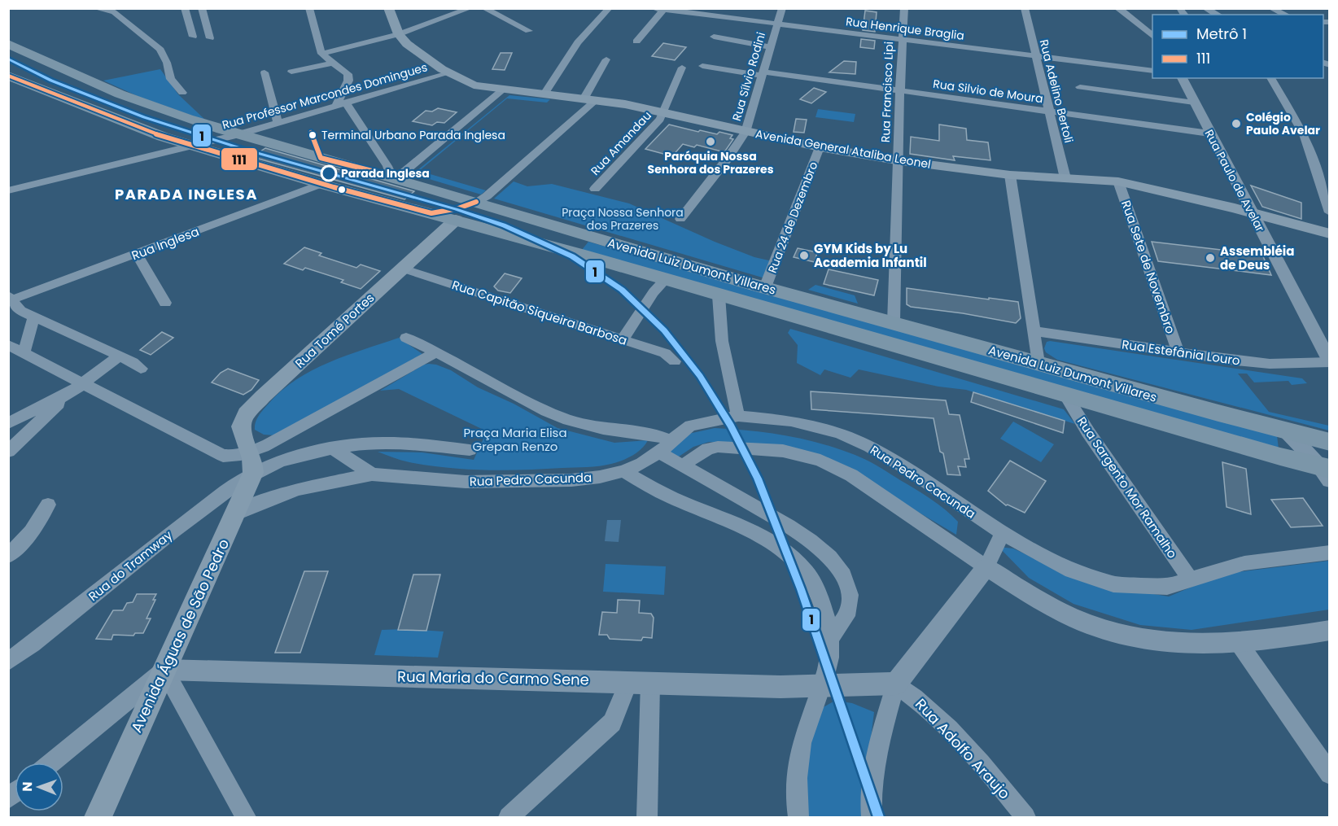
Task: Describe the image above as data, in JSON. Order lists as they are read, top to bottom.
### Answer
{
  "streets": {
    "main road": [
      "Avenida General Ataliba Leonel",
      "Avenida Luiz Dumont Villares",
      "Rua Tomé Portes",
      "Avenida Águas de São Pedro"
    ],
    "street": [
      "Rua Henrique Braglia",
      "Rua Sílvio Rodini",
      "Rua Silvio de Moura",
      "Rua Adelino Bertoli",
      "Rua Francisco Lipi",
      "Rua Professor Marcondes Domingues",
      "Rua Amandau",
      "Rua Paulo de Avelar",
      "Rua 24 de Dezembro",
      "Rua Inglesa",
      "Rua Sete de Novembro",
      "Rua Capitão Siqueira Barbosa",
      "Rua Estefânia Louro",
      "Rua Pedro Cacunda",
      "Rua Sargento Mor Ramalho",
      "Rua do Tramway",
      "Rua Maria do Carmo Sene",
      "Rua Adolfo Araujo"
    ]
  },
  "crossings": [
    ["Rua Henrique Braglia", "Rua Sílvio Rodini"],
    ["Rua Henrique Braglia", "Rua Adelino Bertoli"],
    ["Rua Henrique Braglia", "Rua Francisco Lipi"],
    ["Rua Sílvio Rodini", "Rua Silvio de Moura"],
    ["Rua Sílvio Rodini", "Avenida General Ataliba Leonel"],
    ["Rua Silvio de Moura", "Rua Adelino Bertoli"],
    ["Rua Silvio de Moura", "Rua Francisco Lipi"],
    ["Rua Silvio de Moura", "Rua Paulo de Avelar"],
    ["Rua Adelino Bertoli", "Avenida General Ataliba Leonel"],
    ["Rua Francisco Lipi", "Avenida General Ataliba Leonel"],
    ["Rua Francisco Lipi", "Avenida Luiz Dumont Villares"],
    ["Rua Professor Marcondes Domingues", "Avenida General Ataliba Leonel"],
    ["Rua Professor Marcondes Domingues", "Avenida Luiz Dumont Villares"],
    ["Rua Amandau", "Avenida General Ataliba Leonel"],
    ["Avenida General Ataliba Leonel", "Rua Paulo de Avelar"],
    ["Avenida General Ataliba Leonel", "Rua 24 de Dezembro"],
    ["Avenida General Ataliba Leonel", "Rua Sete de Novembro"],
    ["Rua Paulo de Avelar", "Rua Estefânia Louro"],
    ["Rua 24 de Dezembro", "Avenida Luiz Dumont Villares"],
    ["Rua Inglesa", "Avenida Luiz Dumont Villares"],
    ["Avenida Luiz Dumont Villares", "Rua Tomé Portes"],
    ["Avenida Luiz Dumont Villares", "Rua Sargento Mor Ramalho"],
    ["Rua Sete de Novembro", "Rua Estefânia Louro"],
    ["Rua Capitão Siqueira Barbosa", "Rua Tomé Portes"],
    ["Rua Tomé Portes", "Rua do Tramway"],
    ["Rua Tomé Portes", "Avenida Águas de São Pedro"],
    ["Rua Pedro Cacunda", "Rua Sargento Mor Ramalho"],
    ["Rua Pedro Cacunda", "Avenida Águas de São Pedro"],
    ["Rua do Tramway", "Avenida Águas de São Pedro"],
    ["Avenida Águas de São Pedro", "Rua Maria do Carmo Sene"],
    ["Rua Maria do Carmo Sene", "Rua Adolfo Araujo"]
  ],
  "districts": ["PARADA INGLESA"],
  "parks": ["Praça Nossa Senhora dos Prazeres", "Praça Maria Elisa Grepan Renzo"],
  "places": [
    "Colégio Paulo Avelar",
    "Terminal Urbano Parada Inglesa",
    "Paróquia Nossa Senhora dos Prazeres",
    "Parada Inglesa",
    "GYM Kids by Lu Academia Infantil",
    "Assembléia de Deus"
  ],
  "lines": ["metro line 1", "transit line 111"],
  "legend": ["Metrô 1", "111"],
  "north": "left"
}
